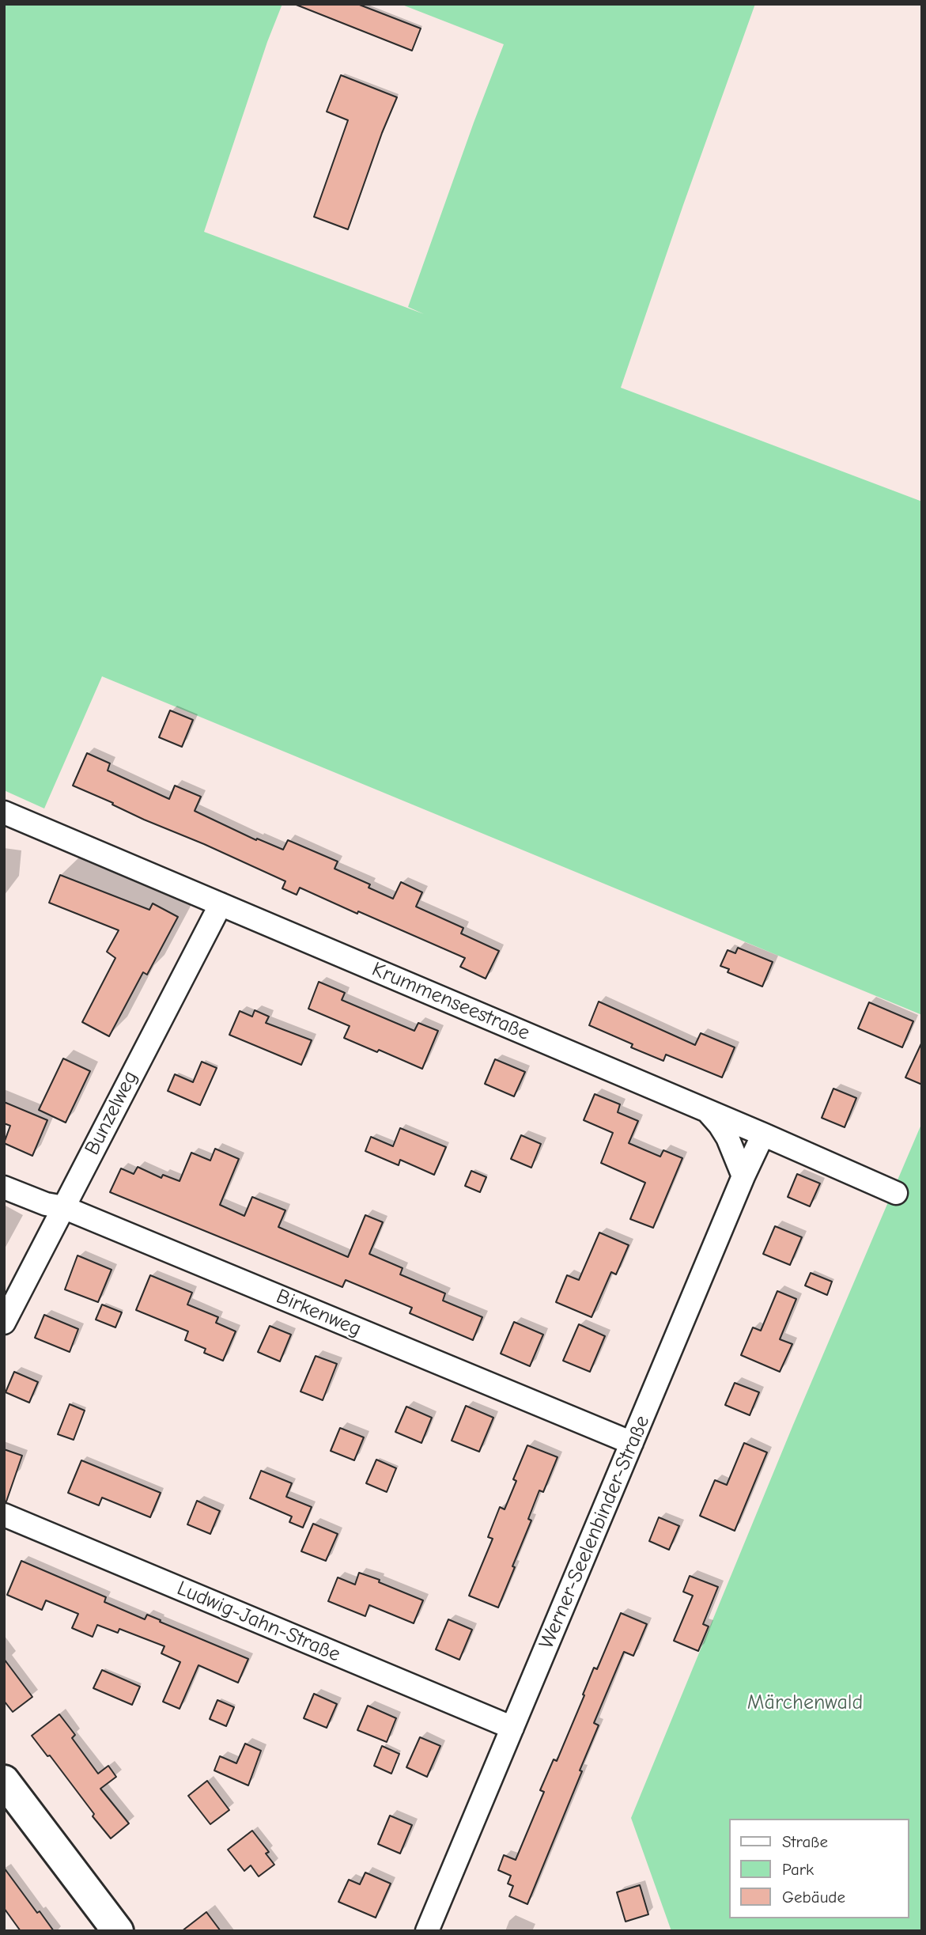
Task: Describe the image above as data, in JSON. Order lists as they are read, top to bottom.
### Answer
{
  "streets": {
    "street": [
      "Krummenseestraße",
      "Bunzelweg",
      "Birkenweg",
      "Werner-Seelenbinder-Straße",
      "Ludwig-Jahn-Straße"
    ]
  },
  "crossings": [
    ["Krummenseestraße", "Bunzelweg"],
    ["Krummenseestraße", "Werner-Seelenbinder-Straße"],
    ["Bunzelweg", "Birkenweg"],
    ["Birkenweg", "Werner-Seelenbinder-Straße"],
    ["Werner-Seelenbinder-Straße", "Ludwig-Jahn-Straße"]
  ],
  "parks": ["Märchenwald"],
  "legend": ["Straße", "Park", "Gebäude"]
}
